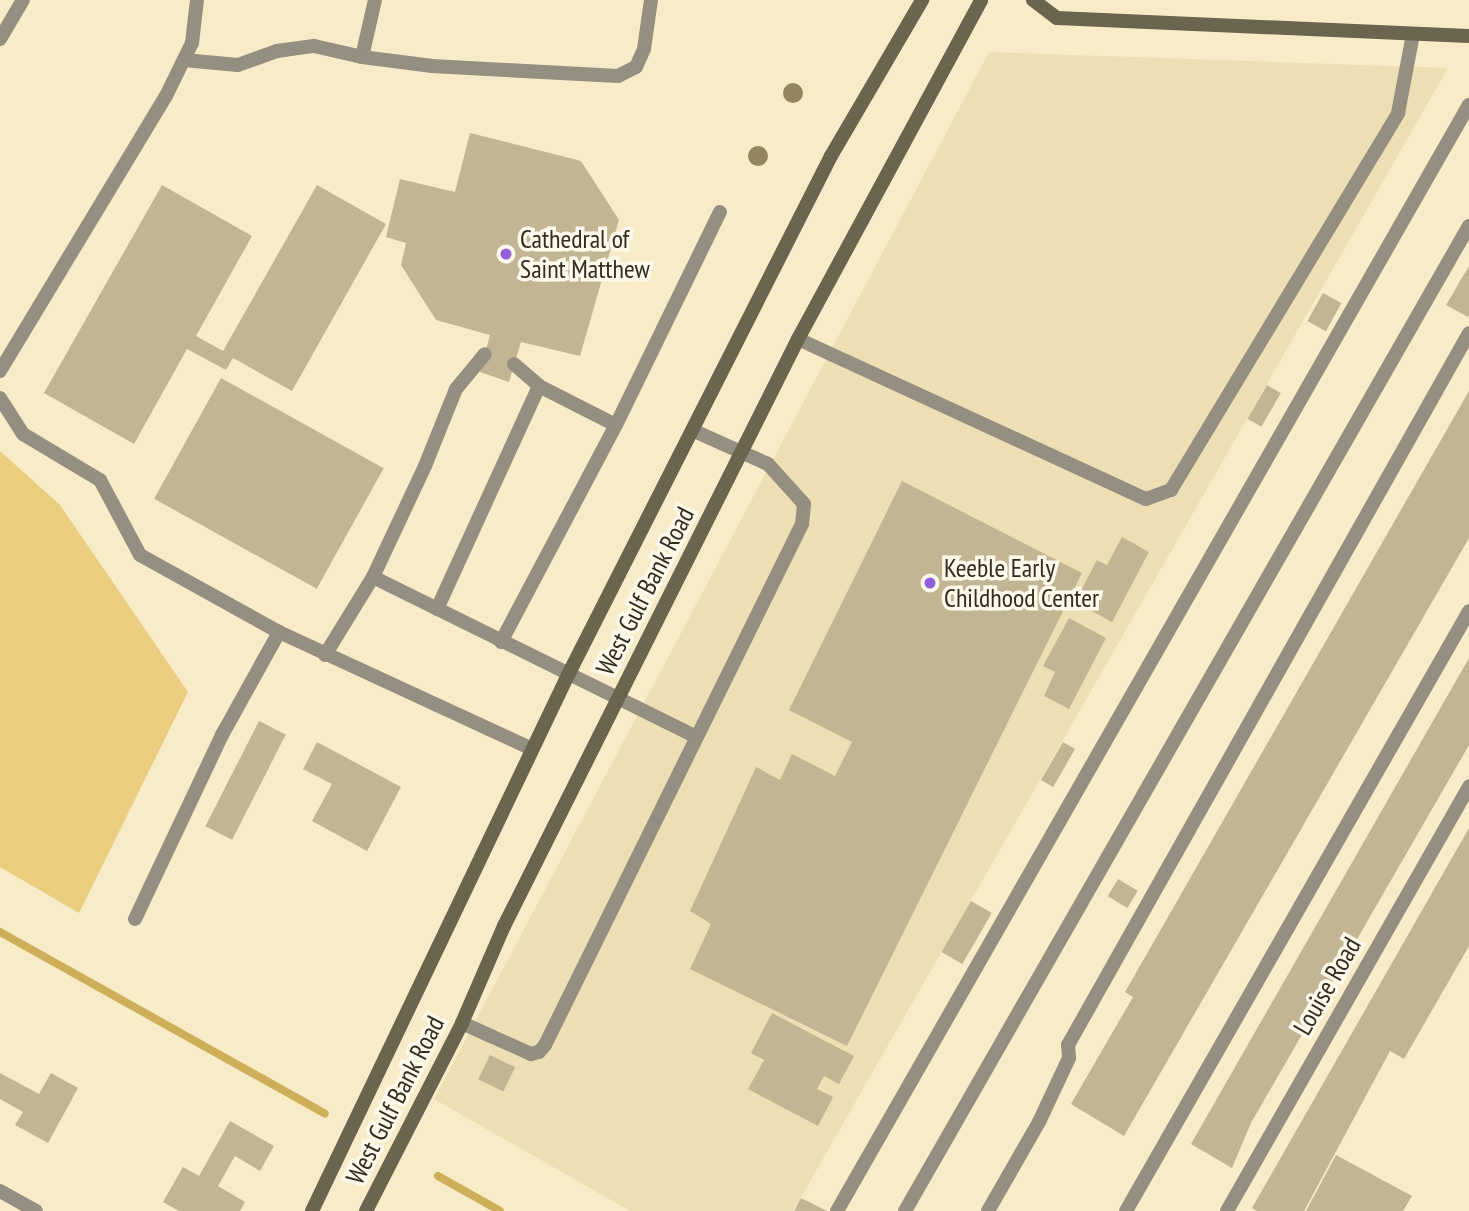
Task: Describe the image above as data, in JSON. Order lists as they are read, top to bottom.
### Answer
{
  "streets": {
    "main road": ["West Gulf Bank Road"],
    "street": ["Louise Road"]
  },
  "places": ["Cathedral of Saint Matthew", "Keeble Early Childhood Center"]
}
